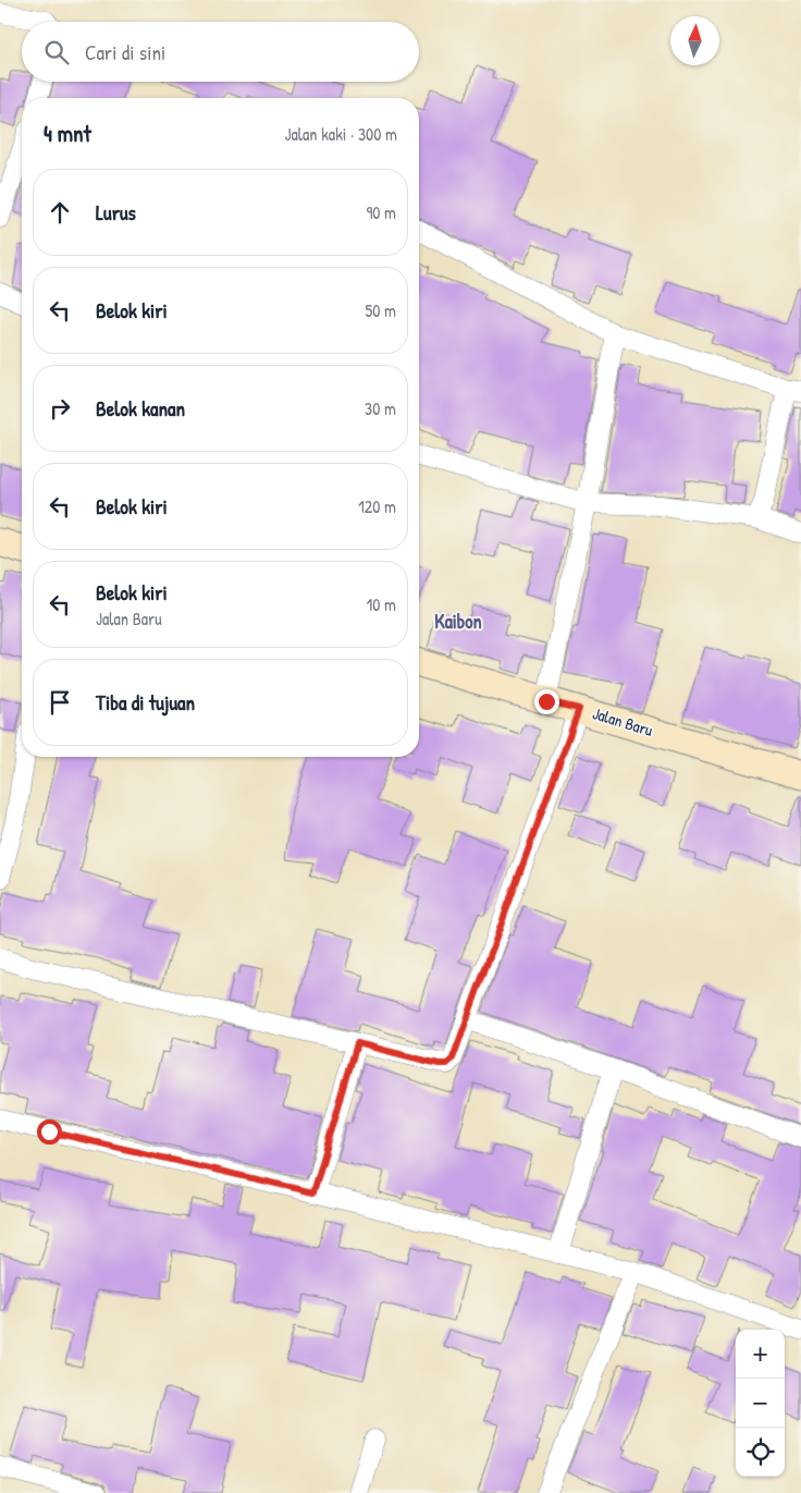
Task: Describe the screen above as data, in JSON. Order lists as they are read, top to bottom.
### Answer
{
  "streets": {
    "street": ["Jalan Baru"]
  },
  "districts": ["Kaibon"],
  "north": "top",
  "page": {
    "search": "Cari di sini",
    "heading": ["4 mnt", "Jalan kaki · 300 m"],
    "list": [
      ["Lurus", "90 m"],
      ["Belok kiri", "50 m"],
      ["Belok kanan", "30 m"],
      ["Belok kiri", "120 m"],
      ["Belok kiri", "Jalan Baru", "10 m"],
      "Tiba di tujuan"
    ],
    "map_buttons": ["+", "−"]
  }
}
